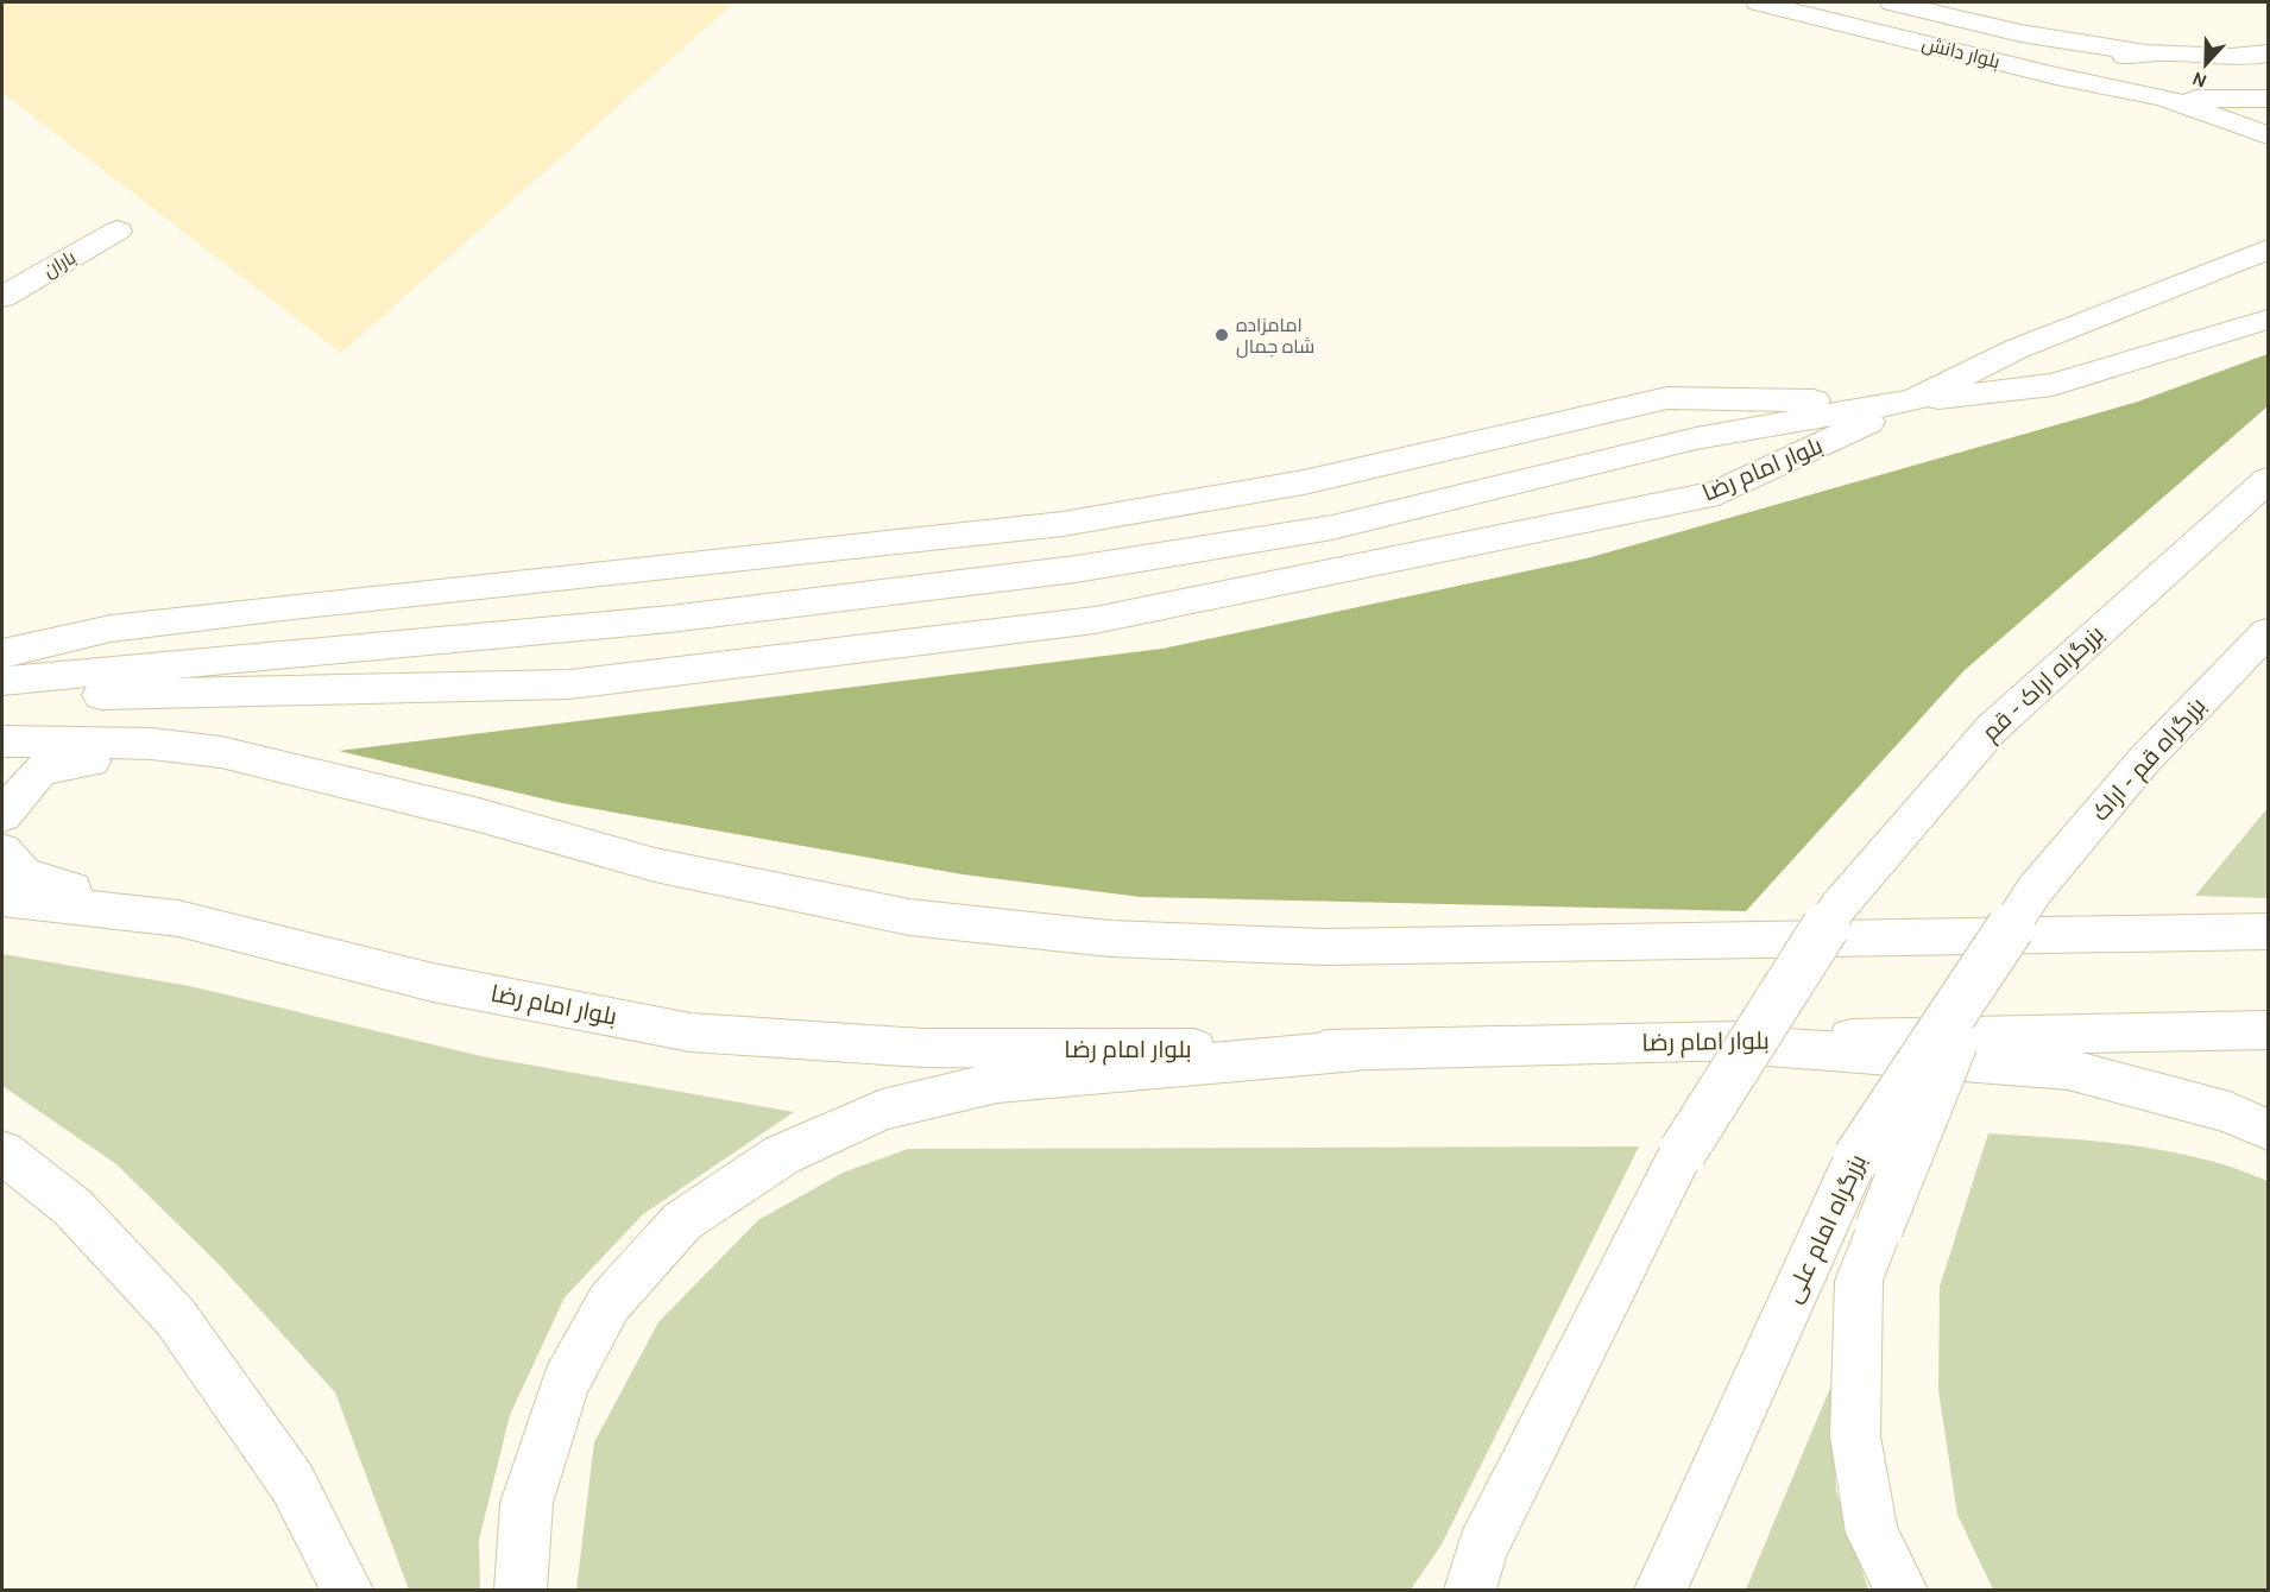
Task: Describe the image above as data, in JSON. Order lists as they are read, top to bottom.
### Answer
{
  "streets": {
    "main road": [
      "بلوار دانش",
      "باران",
      "بلوار امام رضا",
      "بزرگراه اراک - قم",
      "بزرگراه قم - اراک",
      "بزرگراه امام علی"
    ]
  },
  "crossings": [
    ["بزرگراه قم - اراک", "بزرگراه امام علی"]
  ],
  "places": ["امامزاده شاه جمال"],
  "north": "bottom"
}
